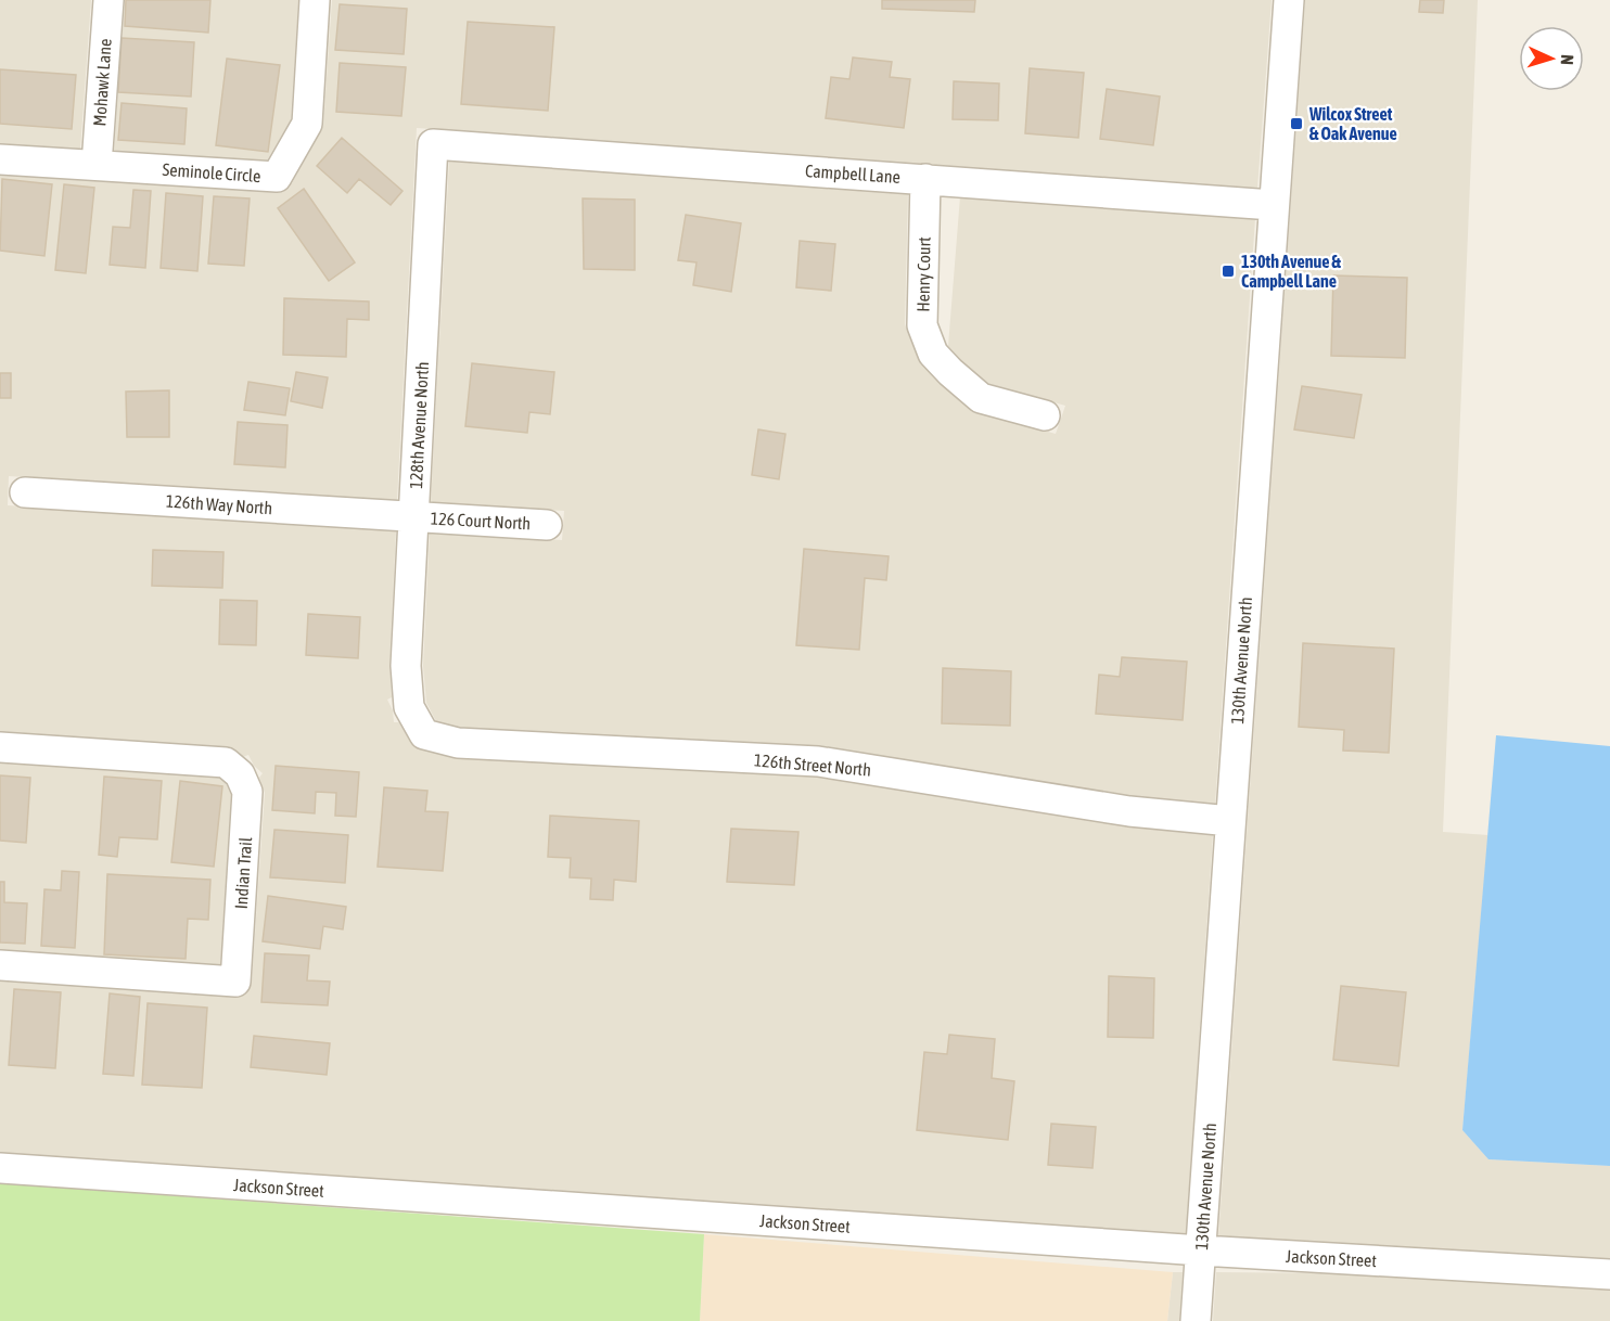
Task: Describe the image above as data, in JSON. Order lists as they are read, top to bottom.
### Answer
{
  "streets": {
    "street": [
      "Mohawk Lane",
      "Seminole Circle",
      "Campbell Lane",
      "Henry Court",
      "128th Avenue North",
      "126th Way North",
      "126 Court North",
      "130th Avenue North",
      "126th Street North",
      "Indian Trail",
      "Jackson Street"
    ]
  },
  "crossings": [
    ["Mohawk Lane", "Seminole Circle"],
    ["Campbell Lane", "Henry Court"],
    ["Campbell Lane", "128th Avenue North"],
    ["Campbell Lane", "130th Avenue North"],
    ["128th Avenue North", "126th Way North"],
    ["128th Avenue North", "126 Court North"],
    ["128th Avenue North", "126th Street North"],
    ["126th Way North", "126 Court North"],
    ["130th Avenue North", "126th Street North"],
    ["130th Avenue North", "Jackson Street"]
  ],
  "places": {
    "transit": ["Wilcox Street & Oak Avenue", "130th Avenue & Campbell Lane"]
  },
  "north": "right"
}
